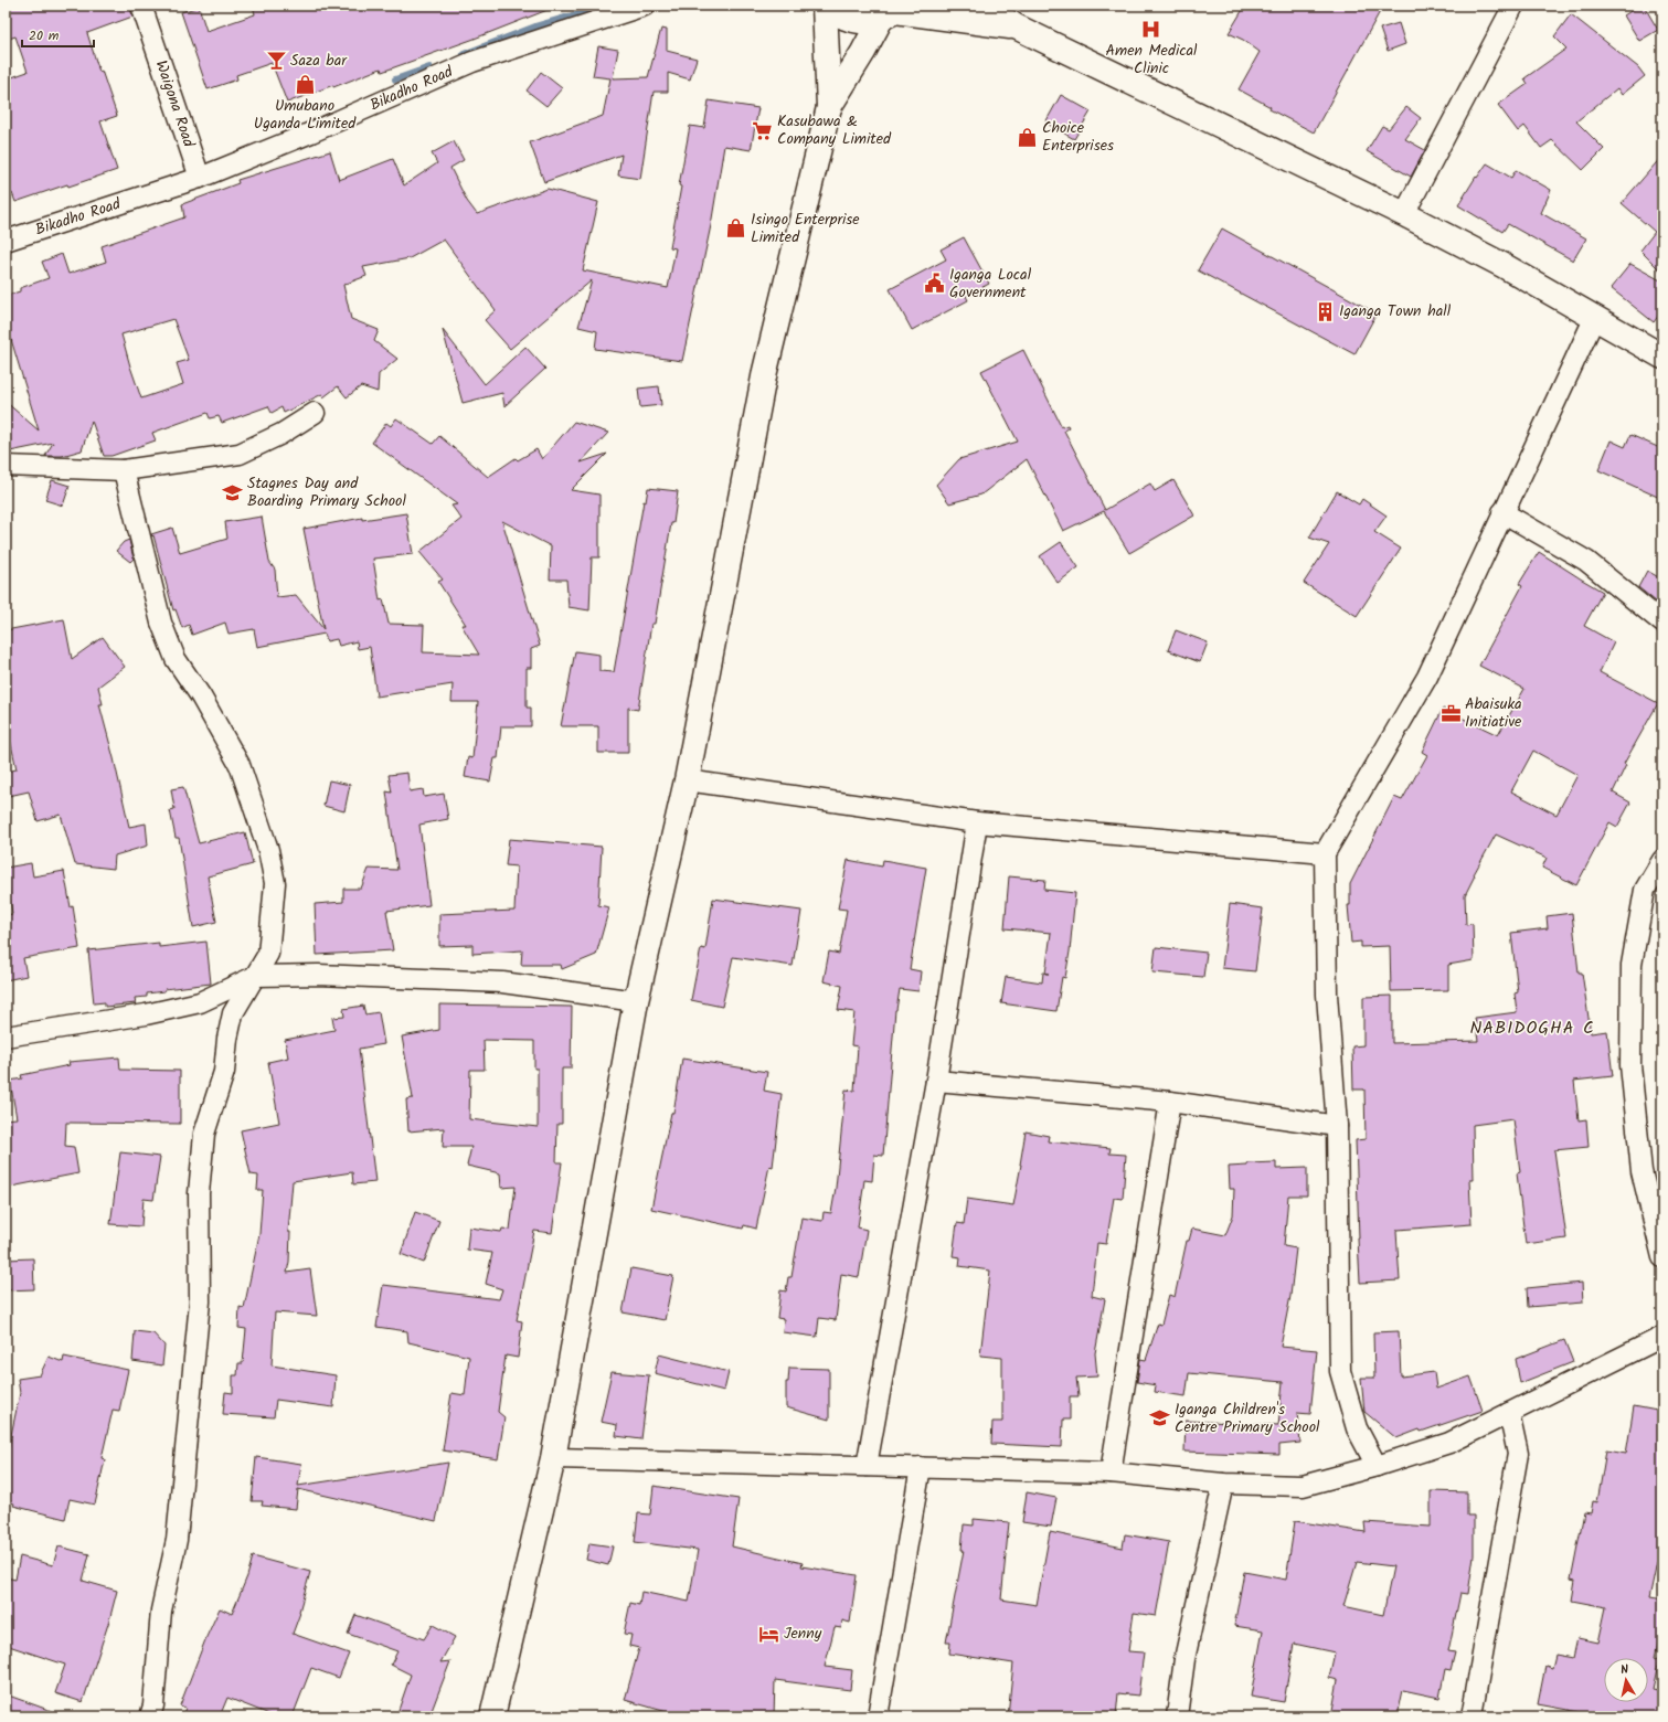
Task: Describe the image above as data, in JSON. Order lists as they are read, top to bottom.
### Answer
{
  "streets": {
    "street": ["Bikadho Road", "Waigona Road"]
  },
  "crossings": [
    ["Bikadho Road", "Waigona Road"]
  ],
  "districts": ["NABIDOGHA C"],
  "places": {
    "hospital": ["Amen Medical Clinic"],
    "bar": ["Saza bar"],
    "shop": ["Umubano Uganda Limited", "Choice Enterprises", "Isingo Enterprise Limited"],
    "supermarket": ["Kasubawa & Company Limited"],
    "public building": ["Iganga Local Government"],
    "building": ["Iganga Town hall"],
    "school or university": ["Stagnes Day and Boarding Primary School", "Iganga Children's Centre Primary School"],
    "office": ["Abaisuka Initiative"],
    "hotel": ["Jenny"]
  },
  "scale_bar": "20 m",
  "north": "top"
}
